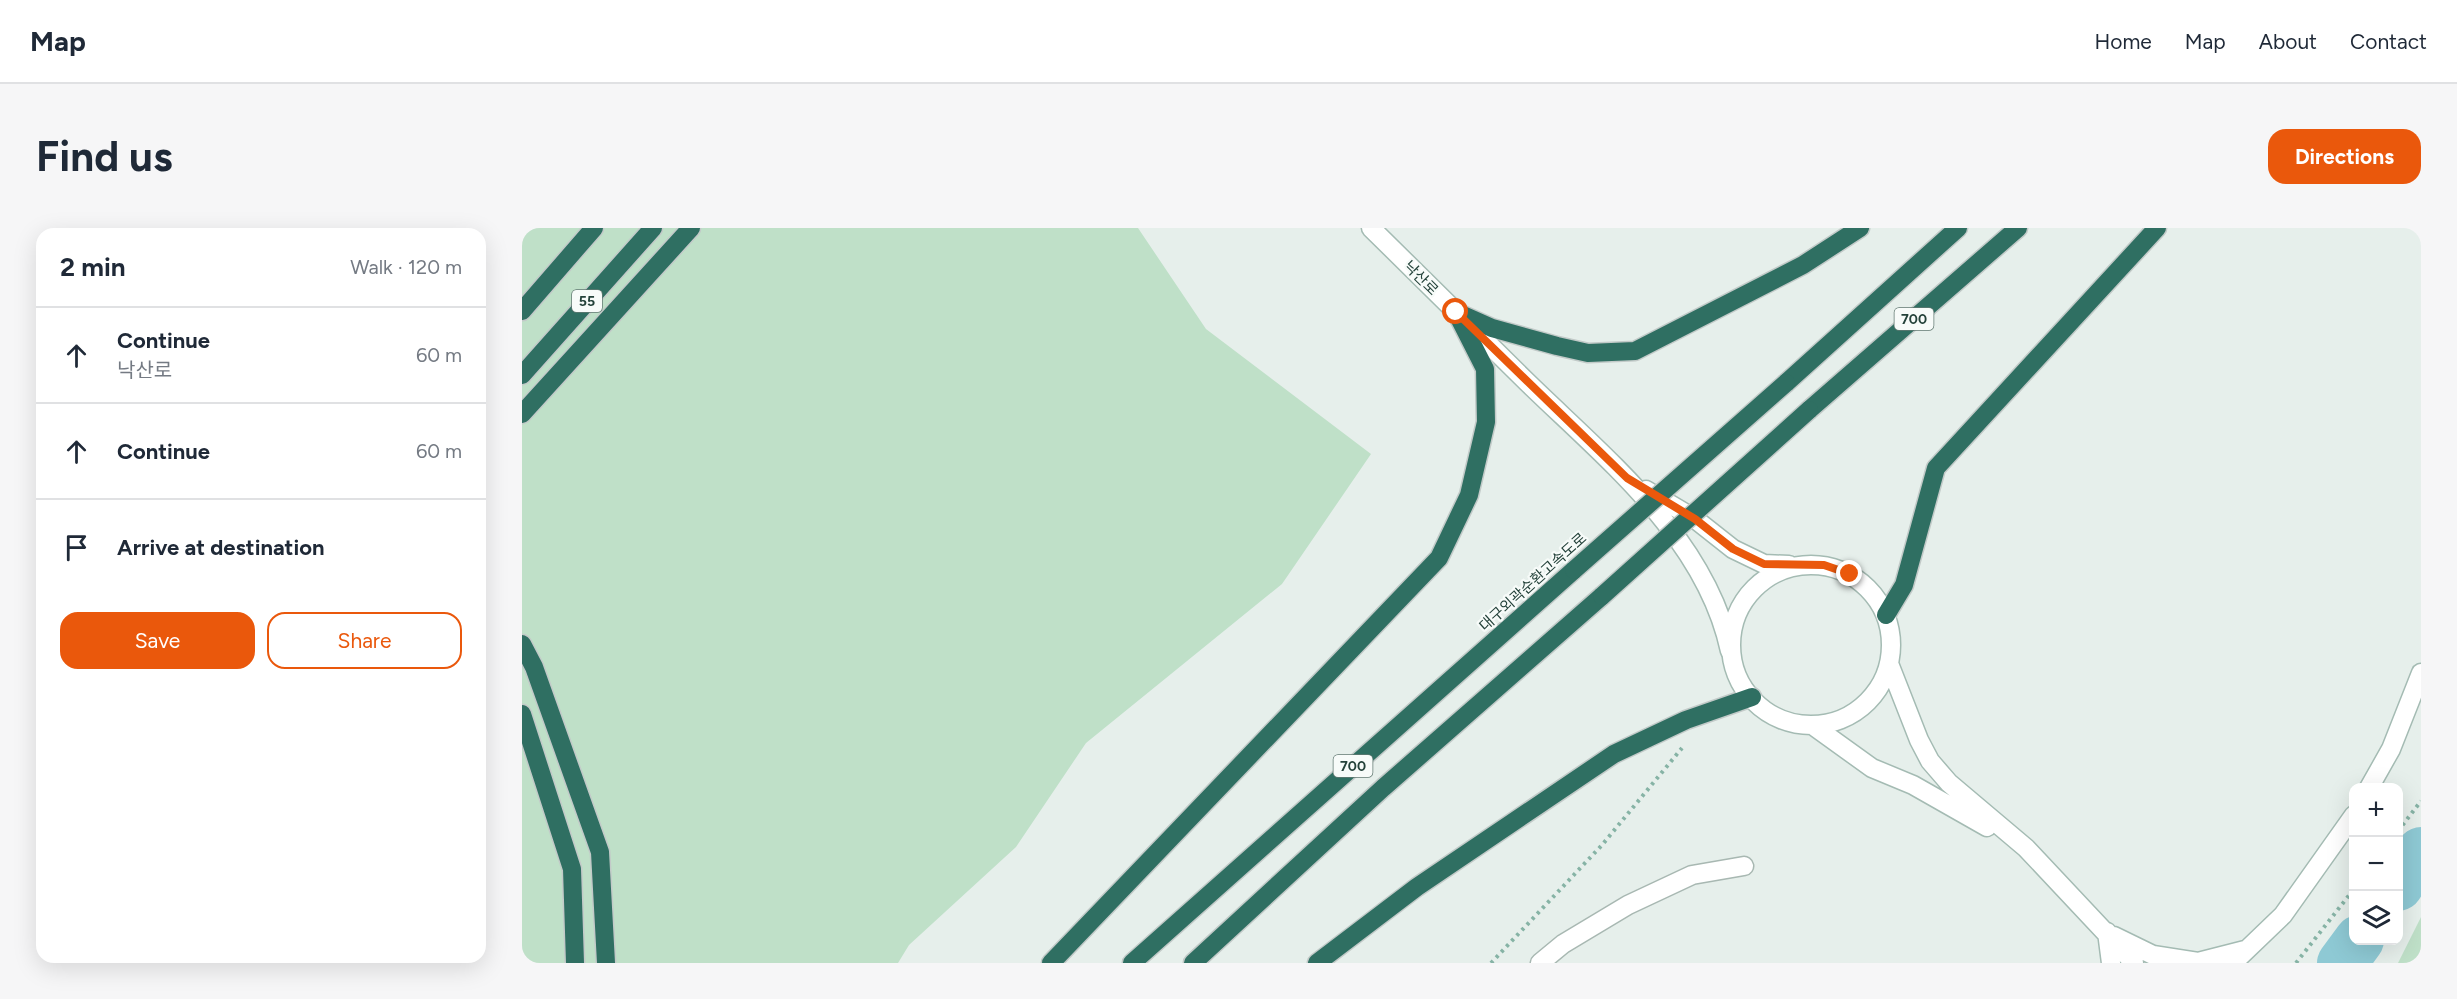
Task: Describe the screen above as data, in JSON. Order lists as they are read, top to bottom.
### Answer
{
  "streets": {
    "highway": ["55", "700", "대구외곽순환고속도로"],
    "main road": ["낙산로"]
  },
  "page": {
    "header": "Map",
    "nav": [
      "Home",
      "Map",
      "About",
      "Contact"
    ],
    "buttons": [
      "Directions",
      ["Save", "Share"]
    ],
    "title": "Find us",
    "heading": ["2 min", "Walk · 120 m"],
    "list": [
      ["Continue", "낙산로", "60 m"],
      ["Continue", "60 m"],
      "Arrive at destination"
    ],
    "map_buttons": ["+", "−"]
  }
}
